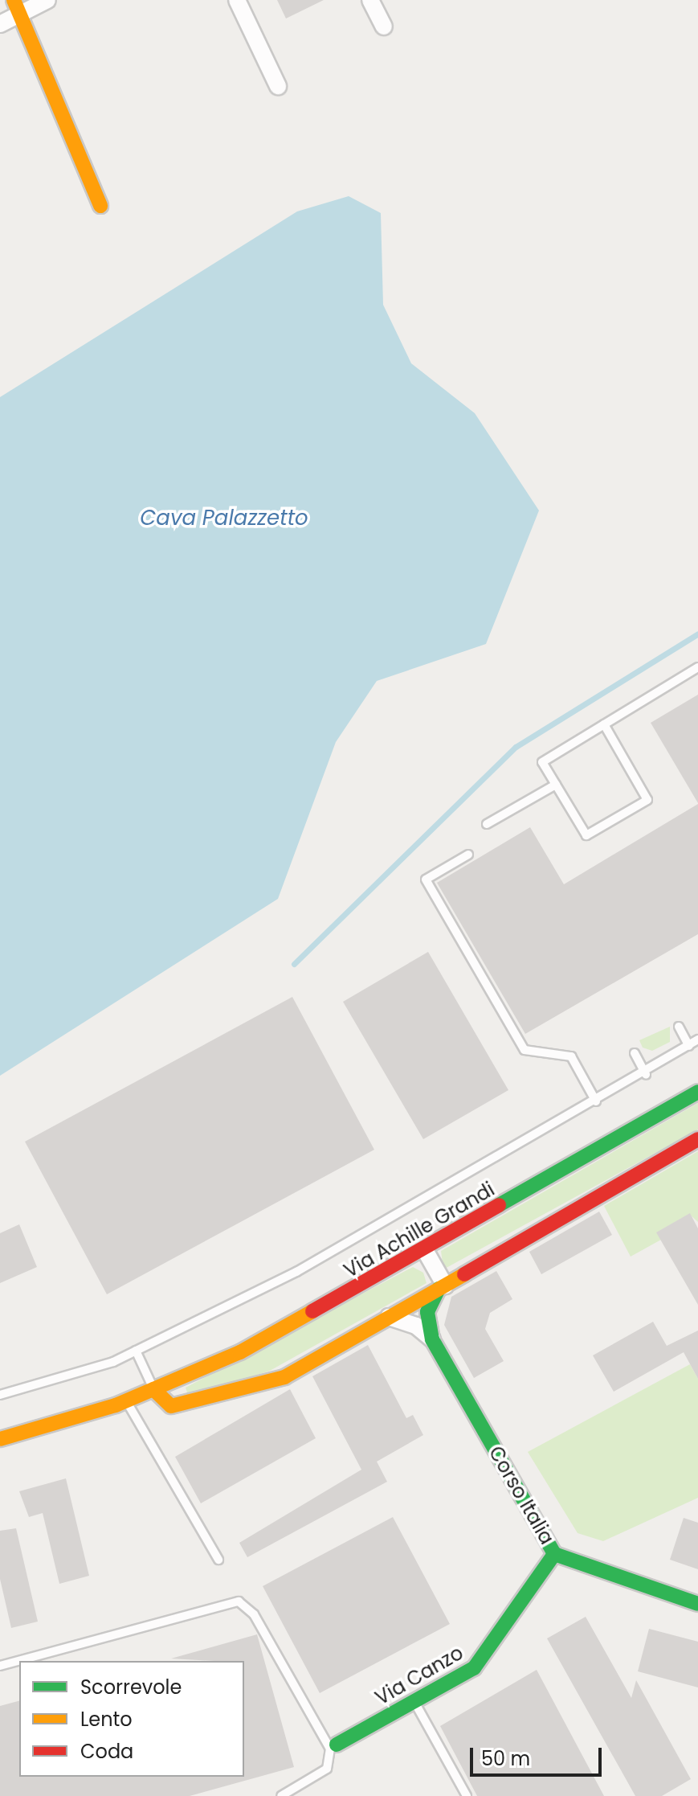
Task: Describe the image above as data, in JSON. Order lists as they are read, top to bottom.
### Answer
{
  "streets": {
    "street": ["Via Achille Grandi", "Corso Italia", "Via Canzo"]
  },
  "crossings": [
    ["Corso Italia", "Via Canzo"]
  ],
  "water": ["Cava Palazzetto"],
  "legend": ["Scorrevole", "Lento", "Coda"],
  "scale_bar": "50 m"
}
